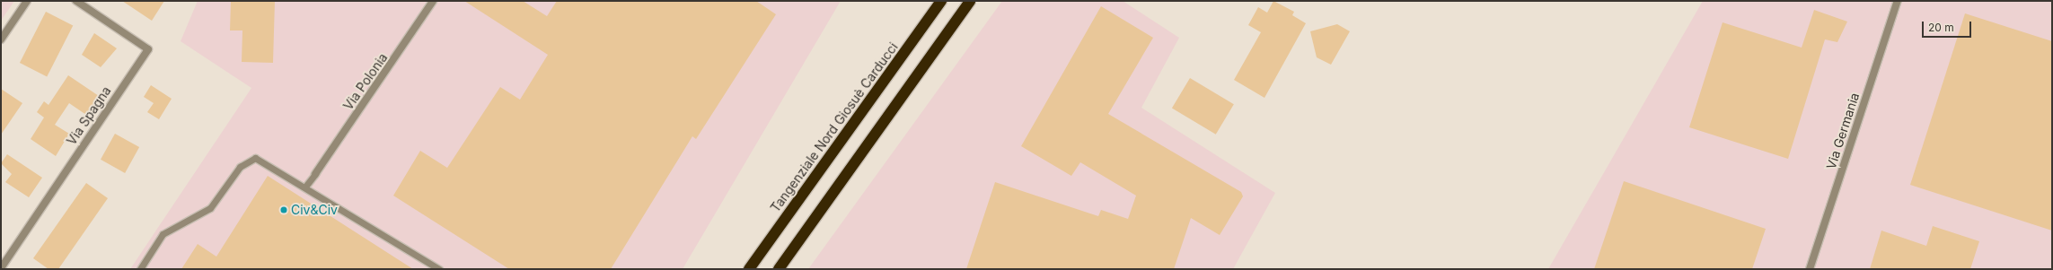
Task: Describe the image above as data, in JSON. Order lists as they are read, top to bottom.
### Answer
{
  "streets": {
    "highway": ["Tangenziale Nord Giosuè Carducci"],
    "street": ["Via Polonia", "Via Spagna", "Via Germania"]
  },
  "places": ["Civ&Civ"],
  "scale_bar": "20 m"
}
